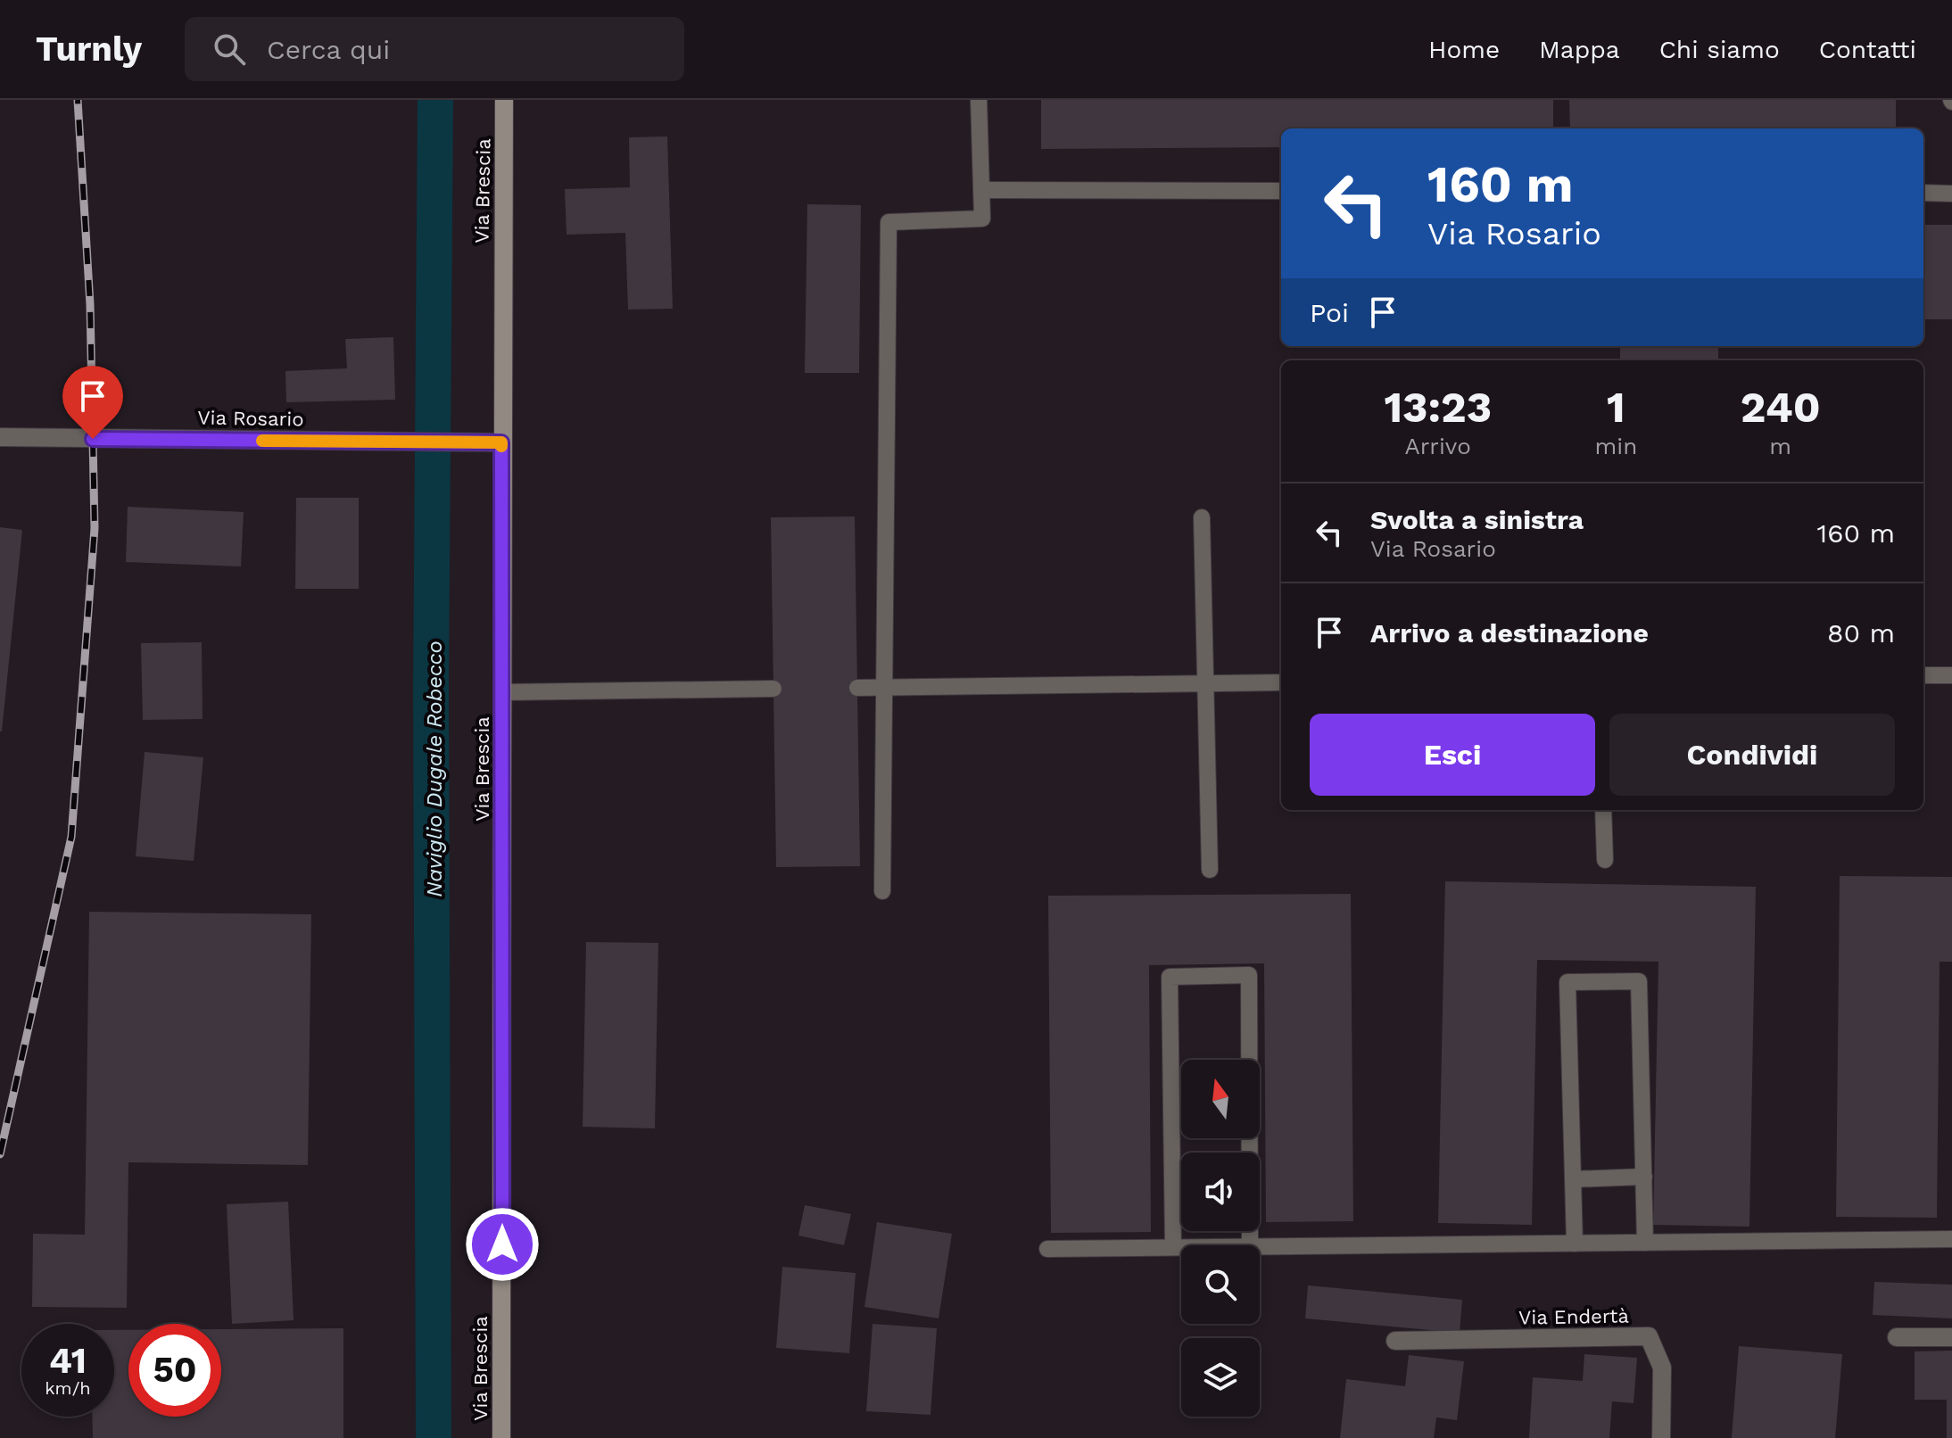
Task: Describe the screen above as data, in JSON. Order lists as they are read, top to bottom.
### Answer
{
  "streets": {
    "main road": ["Via Brescia"],
    "street": ["Via Rosario", "Via Endertà"]
  },
  "crossings": [
    ["Via Brescia", "Via Rosario"]
  ],
  "water": ["Naviglio Dugale Robecco"],
  "north": "top",
  "page": {
    "header": "Turnly",
    "search": "Cerca qui",
    "nav": [
      "Home",
      "Mappa",
      "Chi siamo",
      "Contatti"
    ],
    "turn": ["160 m", "Via Rosario"],
    "then": "Poi",
    "eta": [
      "13:23",
      "Arrivo",
      "1",
      "min",
      "240",
      "m"
    ],
    "list": [
      {
        "name": "Svolta a sinistra",
        "note": "Via Rosario",
        "value": "160 m"
      },
      {
        "name": "Arrivo a destinazione",
        "value": "80 m"
      }
    ],
    "buttons": ["Esci", "Condividi"],
    "speed": "41 km/h",
    "limit": "50"
  }
}
